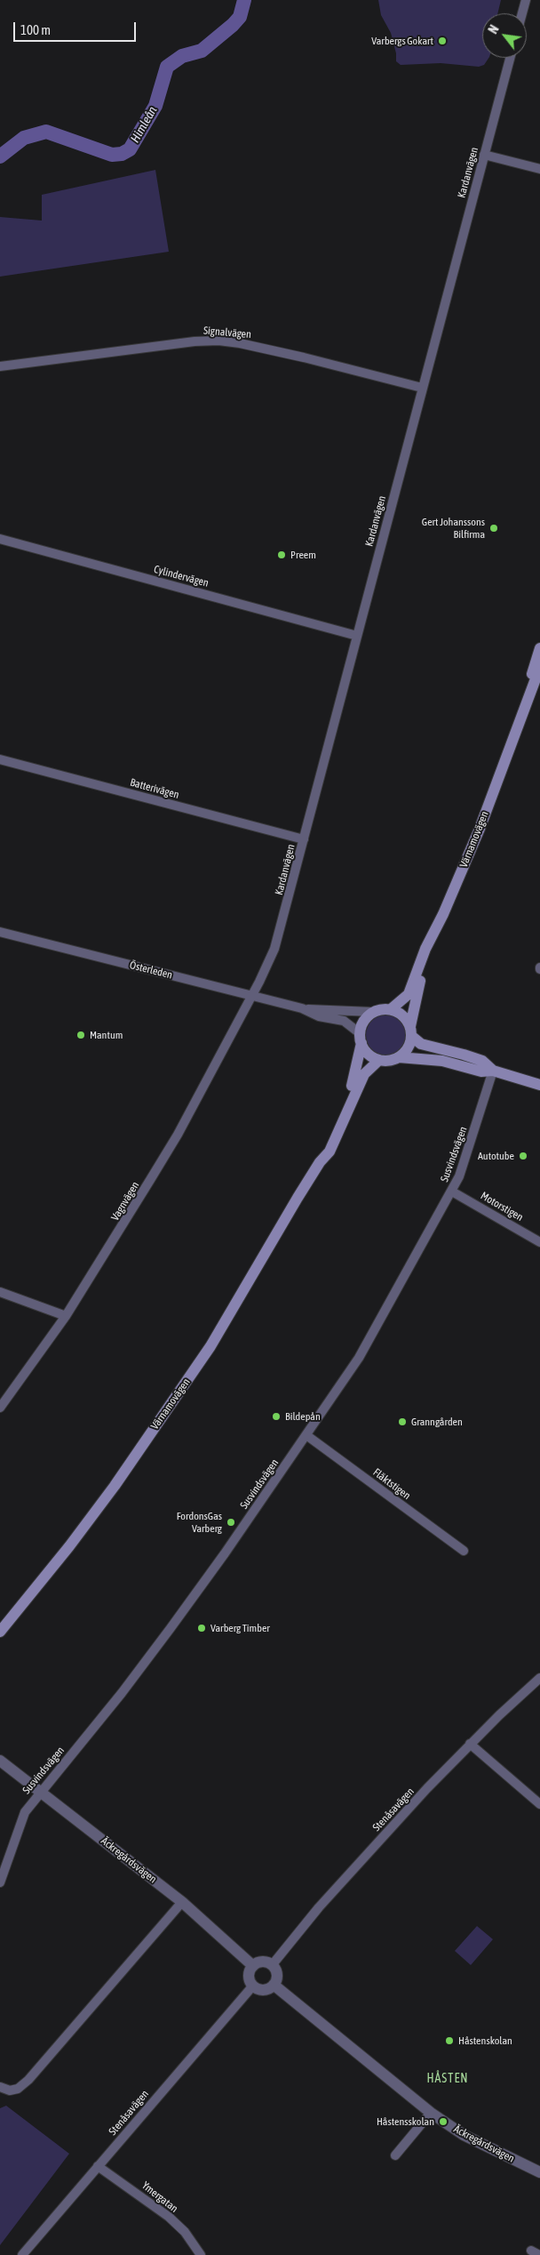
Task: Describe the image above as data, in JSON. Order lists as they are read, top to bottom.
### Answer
{
  "streets": {
    "main road": ["Värnamovägen"],
    "street": [
      "Kardanvägen",
      "Signalvägen",
      "Cylindervägen",
      "Batterivägen",
      "Österleden",
      "Susvindsvägen",
      "Vagnvägen",
      "Motorstigen",
      "Fläktstigen",
      "Stenåsavägen",
      "Äckregårdsvägen",
      "Ymergatan"
    ]
  },
  "crossings": [
    ["Kardanvägen", "Signalvägen"],
    ["Kardanvägen", "Cylindervägen"],
    ["Kardanvägen", "Batterivägen"],
    ["Kardanvägen", "Österleden"],
    ["Kardanvägen", "Vagnvägen"],
    ["Värnamovägen", "Österleden"],
    ["Österleden", "Vagnvägen"],
    ["Susvindsvägen", "Motorstigen"],
    ["Susvindsvägen", "Fläktstigen"],
    ["Susvindsvägen", "Äckregårdsvägen"],
    ["Stenåsavägen", "Äckregårdsvägen"],
    ["Stenåsavägen", "Ymergatan"]
  ],
  "districts": ["HÅSTEN"],
  "water": ["Himleån"],
  "places": [
    "Varbergs Gokart",
    "Gert Johanssons Bilfirma",
    "Preem",
    "Mantum",
    "Autotube",
    "Bildepån",
    "Granngården",
    "FordonsGas Varberg",
    "Varberg Timber",
    "Håstenskolan",
    "Håstensskolan"
  ],
  "scale_bar": "100 m",
  "north": "top left"
}
